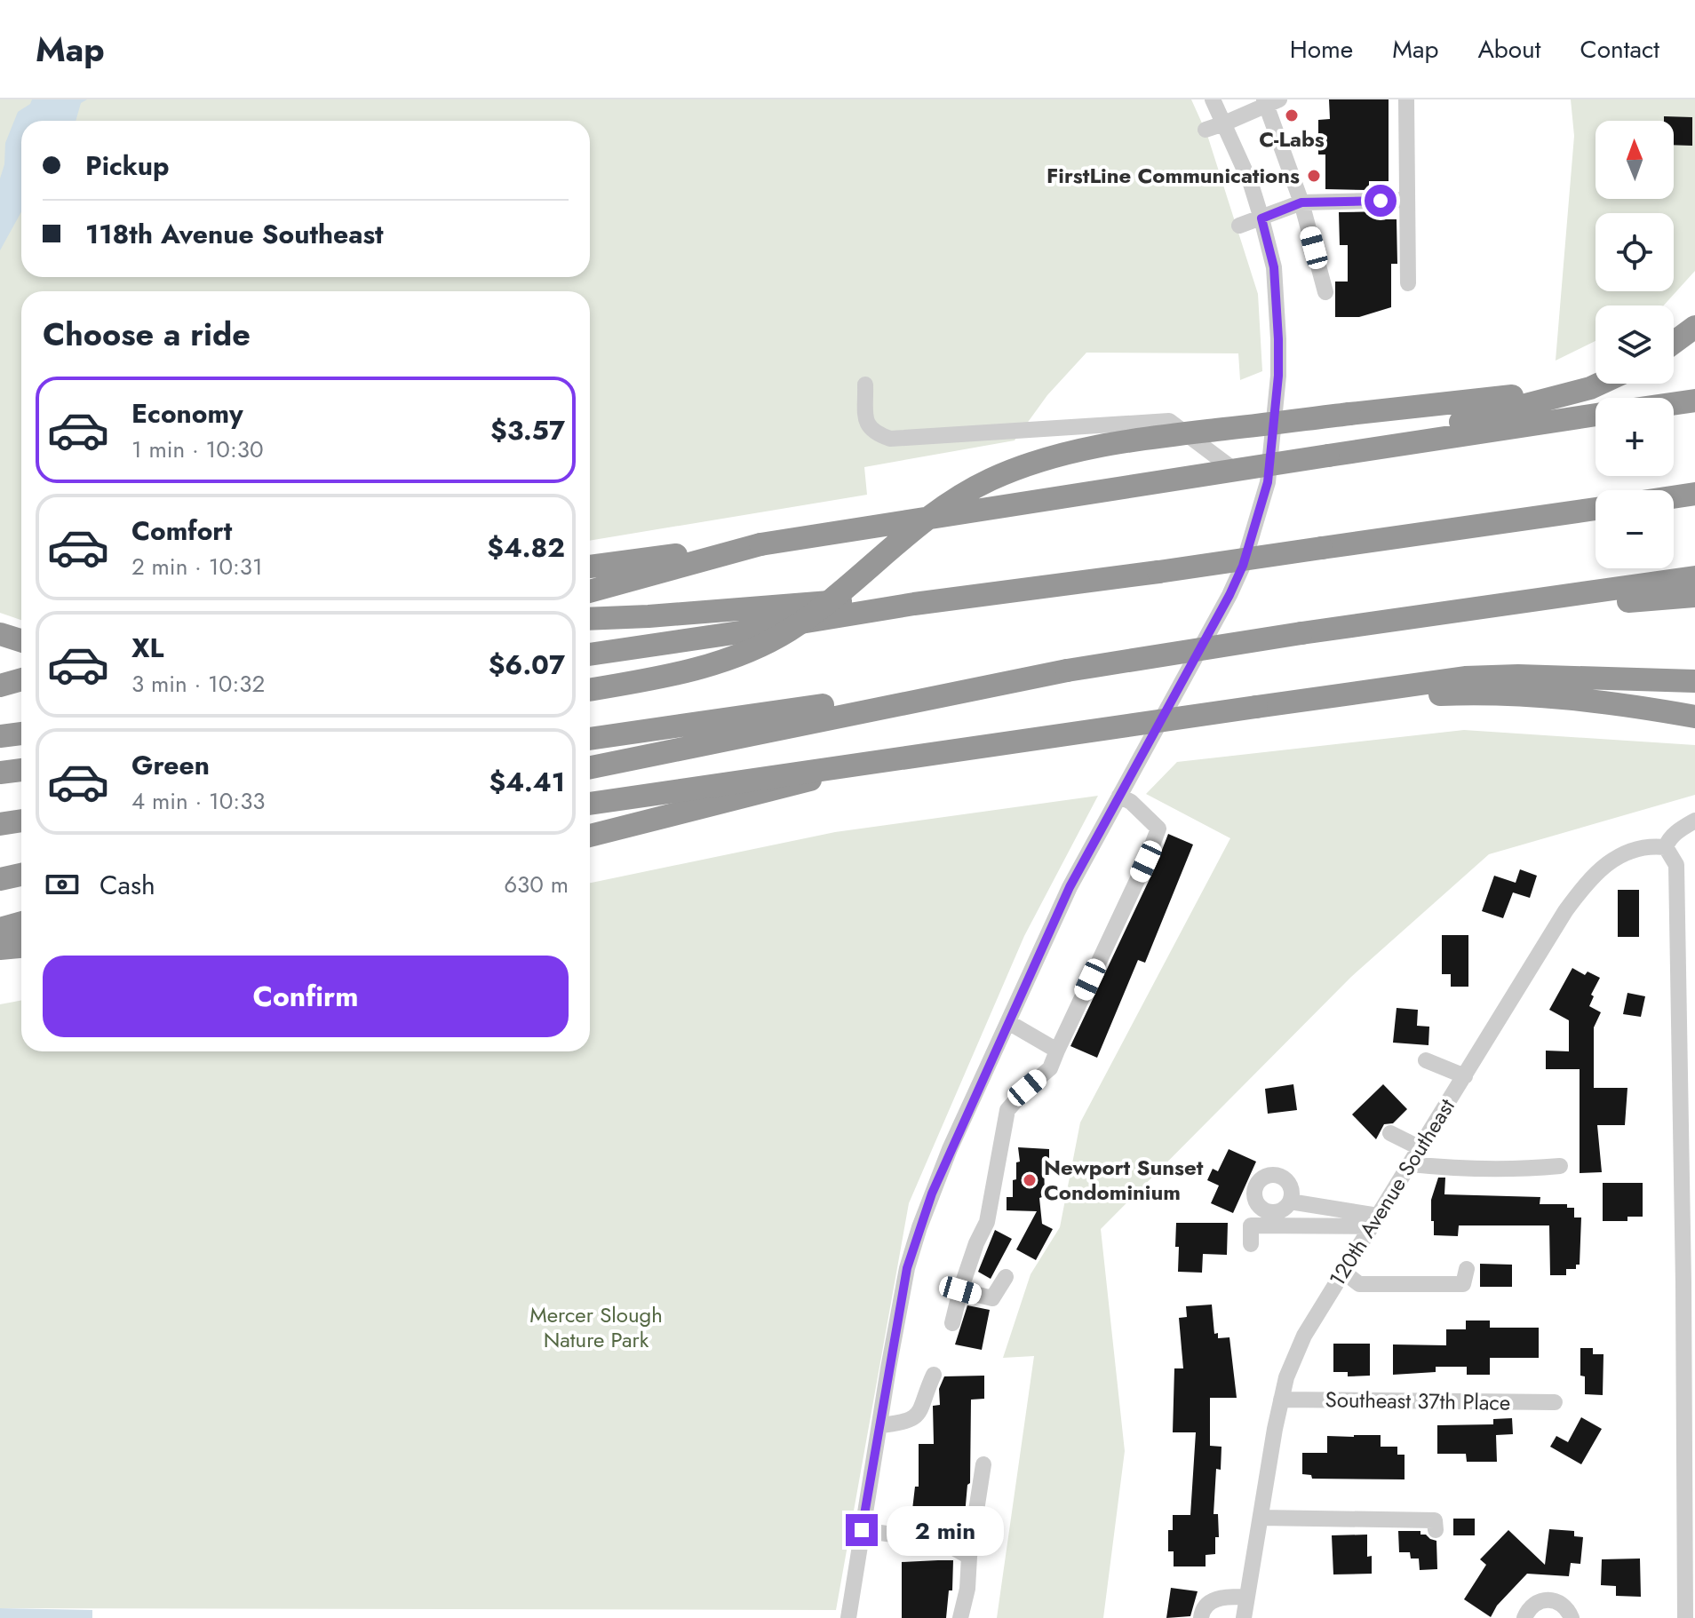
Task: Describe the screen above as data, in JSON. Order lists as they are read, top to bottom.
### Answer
{
  "streets": {
    "street": ["120th Avenue Southeast", "Southeast 37th Place"]
  },
  "crossings": [
    ["120th Avenue Southeast", "Southeast 37th Place"]
  ],
  "parks": ["Mercer Slough Nature Park"],
  "places": ["C-Labs", "FirstLine Communications", "Newport Sunset Condominium"],
  "north": "top",
  "page": {
    "header": "Map",
    "nav": [
      "Home",
      "Map",
      "About",
      "Contact"
    ],
    "map_buttons": ["+", "−"],
    "banner": ["Pickup", "118th Avenue Southeast"],
    "heading": "Choose a ride",
    "list": [
      {
        "name": "Economy",
        "note": "1 min · 10:30",
        "value": "$3.57"
      },
      {
        "name": "Comfort",
        "note": "2 min · 10:31",
        "value": "$4.82"
      },
      {
        "name": "XL",
        "note": "3 min · 10:32",
        "value": "$6.07"
      },
      {
        "name": "Green",
        "note": "4 min · 10:33",
        "value": "$4.41"
      }
    ],
    "pay": ["Cash", "630 m"],
    "buttons": "Confirm",
    "bubble": "2 min"
  }
}
